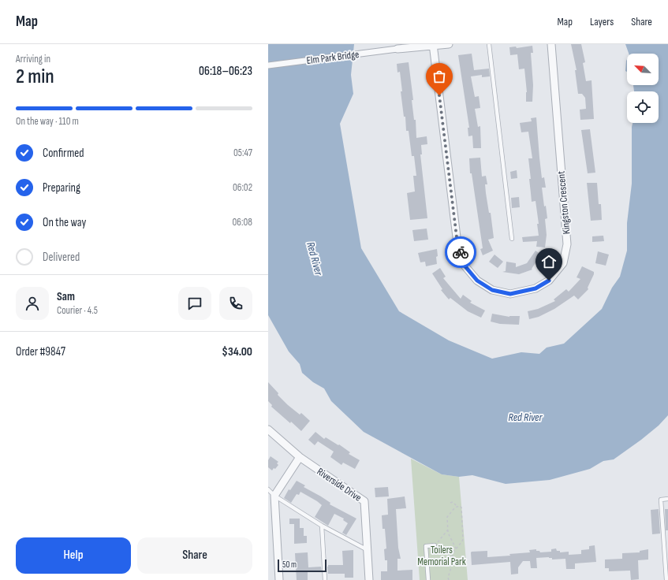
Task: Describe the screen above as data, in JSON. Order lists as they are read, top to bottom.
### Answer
{
  "streets": {
    "street": ["Elm Park Bridge", "Kingston Crescent", "Riverside Drive"]
  },
  "water": ["Red River"],
  "parks": ["Toilers Memorial Park"],
  "scale_bar": "50 m",
  "north": "top left",
  "page": {
    "header": "Map",
    "nav": ["Map", "Layers", "Share"],
    "heading": ["2 min", "Arriving in", "06:18–06:23"],
    "panel": [
      "Sam",
      "Courier · 4.5",
      "Order #9847",
      "$34.00"
    ],
    "bar": "On the way · 110 m",
    "list": [
      ["Confirmed", "05:47"],
      ["Preparing", "06:02"],
      ["On the way", "06:08"],
      "Delivered"
    ],
    "buttons": ["Help", "Share"],
    "scale": "50 m"
  }
}
